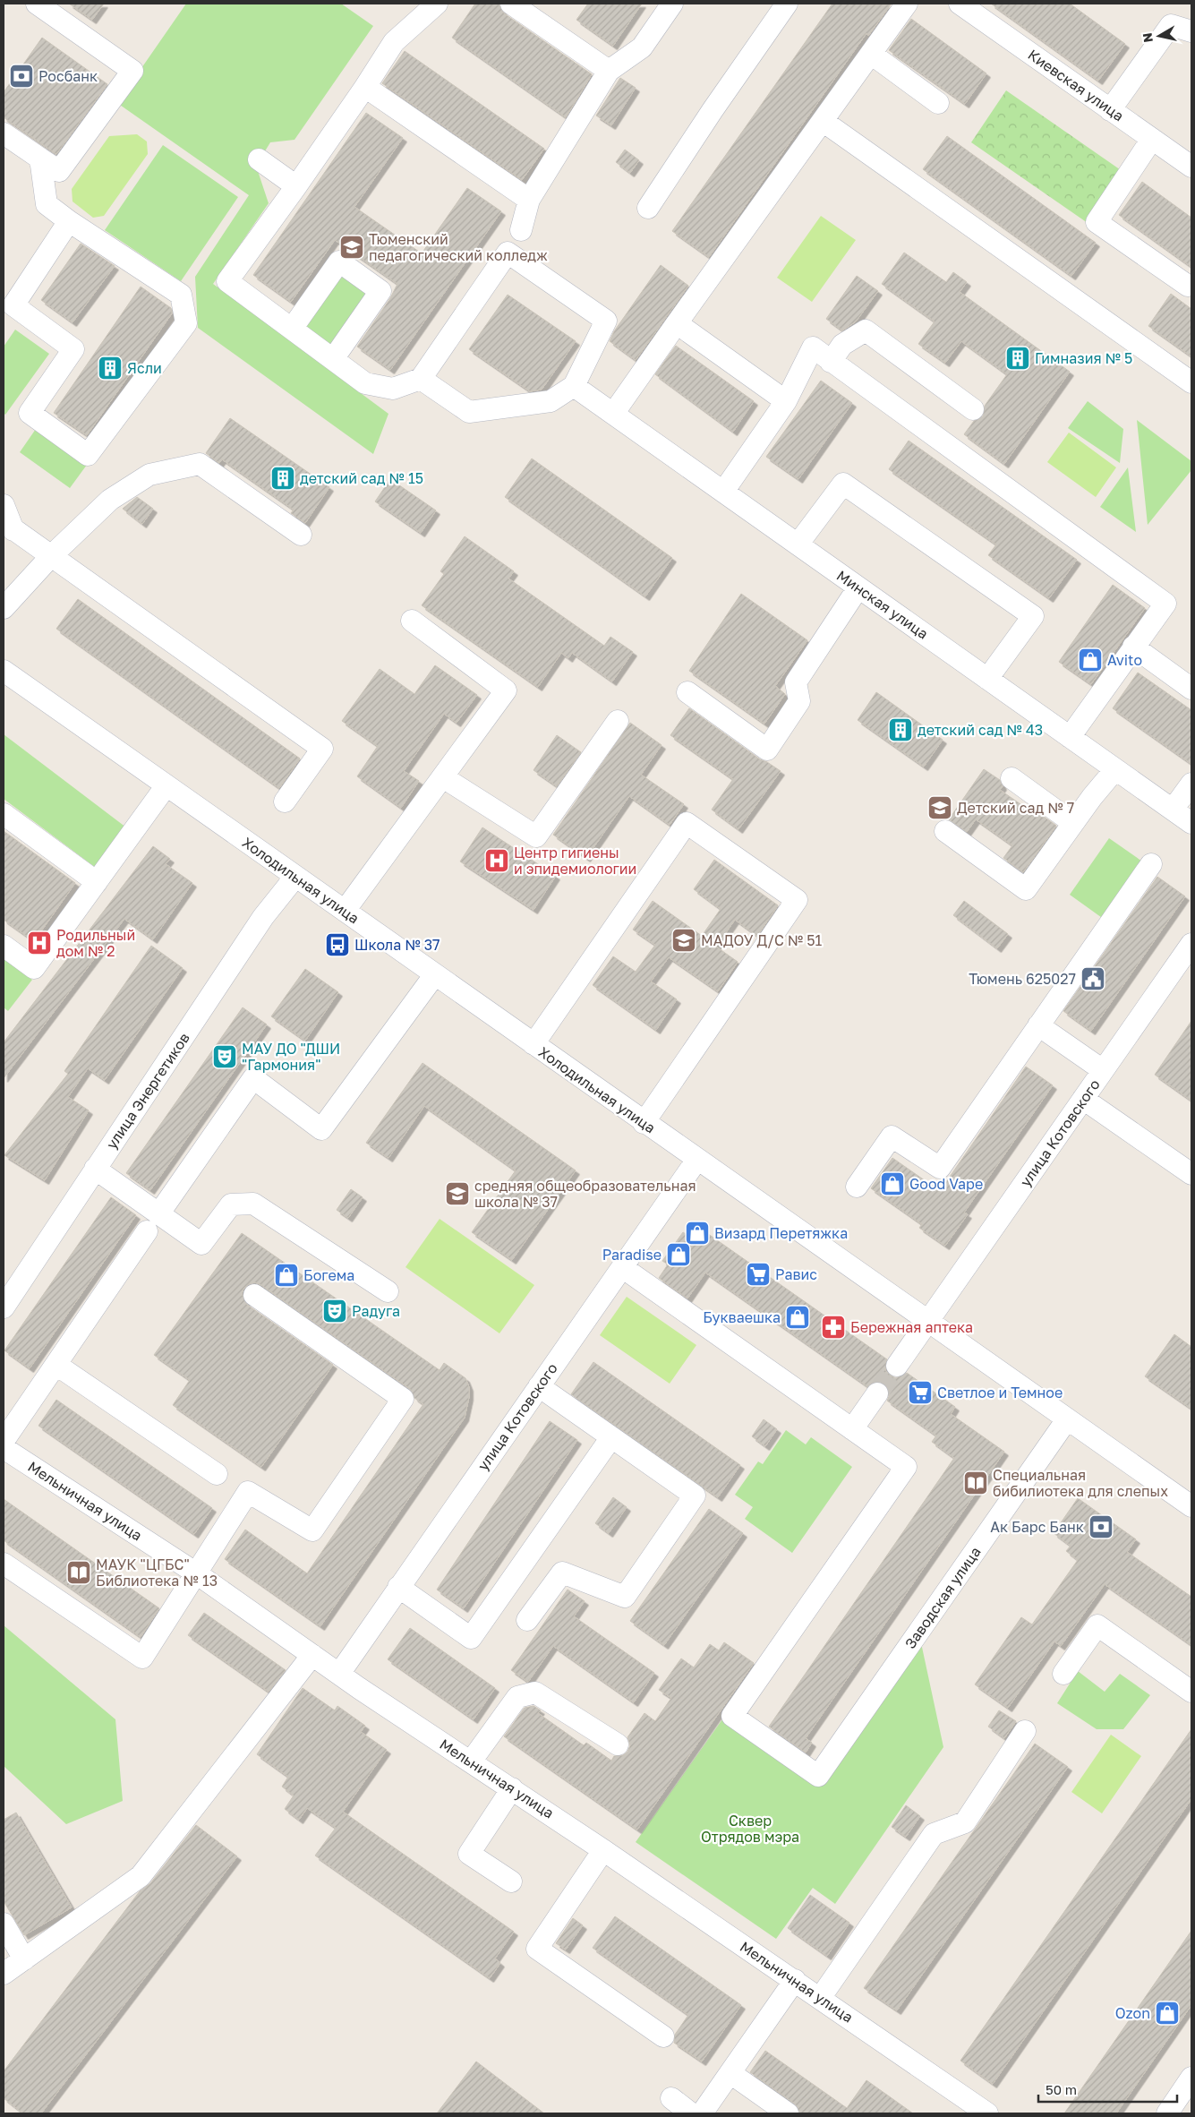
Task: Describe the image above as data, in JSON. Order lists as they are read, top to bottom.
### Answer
{
  "streets": {
    "street": [
      "Киевская улица",
      "Минская улица",
      "Холодильная улица",
      "улица Энергетиков",
      "улица Котовского",
      "Мельничная улица",
      "Заводская улица"
    ]
  },
  "crossings": [
    ["Холодильная улица", "улица Энергетиков"],
    ["Холодильная улица", "улица Котовского"],
    ["Холодильная улица", "Заводская улица"],
    ["улица Котовского", "Мельничная улица"]
  ],
  "parks": ["Сквер Отрядов мэра"],
  "places": {
    "bank": ["Росбанк", "Ак Барс Банк"],
    "school or university": [
      "Тюменский педагогический колледж",
      "Детский сад № 7",
      "МАДОУ Д/С № 51",
      "средняя общеобразовательная школа № 37"
    ],
    "building": [
      "Гимназия № 5",
      "Ясли",
      "детский сад № 15",
      "детский сад № 43"
    ],
    "shop": [
      "Avito",
      "Good Vape",
      "Визард Перетяжка",
      "Paradise",
      "Богема",
      "Букваешка",
      "Ozon"
    ],
    "hospital": ["Центр гигиены и эпидемиологии", "Родильный дом № 2"],
    "bus stop": ["Школа № 37"],
    "public building": ["Тюмень 625027"],
    "theatre": ["МАУ ДО \"ДШИ \"Гармония\"", "Радуга"],
    "supermarket": ["Равис", "Светлое и Темное"],
    "pharmacy": ["Бережная аптека"],
    "library": ["Специальная бибилиотека для слепых", "МАУК \"ЦГБС\" Библиотека № 13"]
  },
  "scale_bar": "50 m",
  "north": "left"
}
